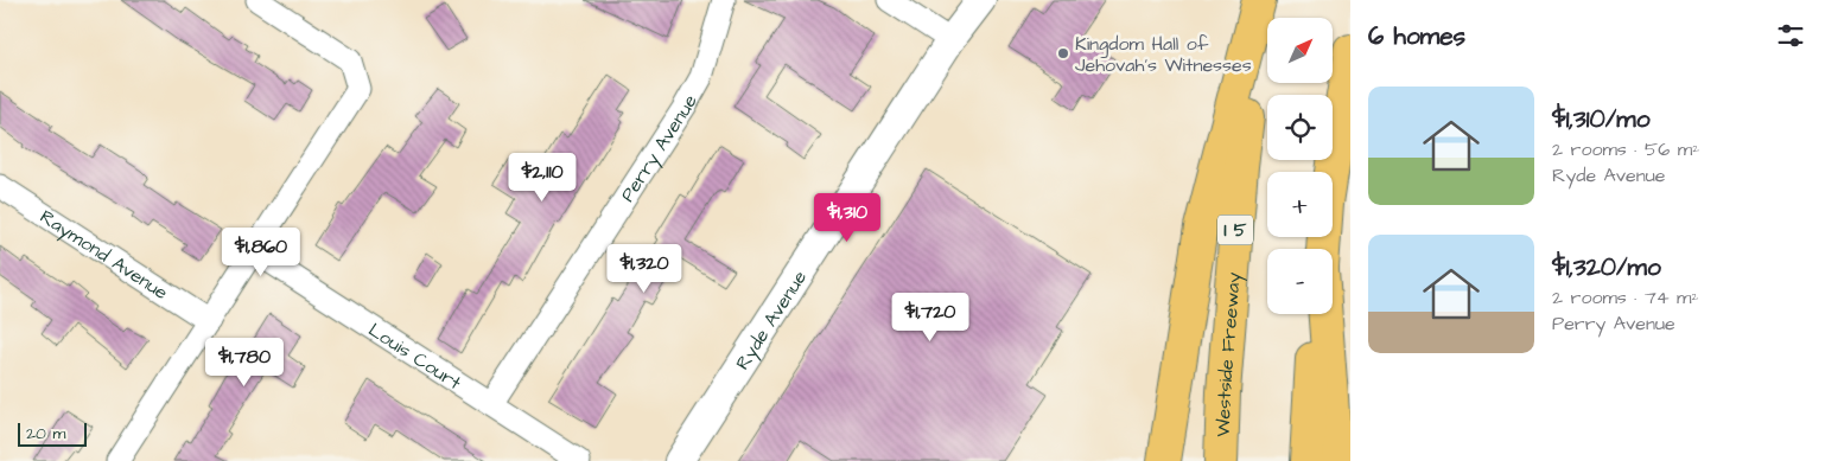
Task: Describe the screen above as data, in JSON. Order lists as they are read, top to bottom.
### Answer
{
  "streets": {
    "highway": ["I 5", "Westside Freeway"],
    "street": [
      "Perry Avenue",
      "Raymond Avenue",
      "Ryde Avenue",
      "Louis Court"
    ]
  },
  "crossings": [
    ["Perry Avenue", "Louis Court"]
  ],
  "places": ["Kingdom Hall of Jehovah's Witnesses"],
  "scale_bar": "20 m",
  "north": "top right",
  "page": {
    "heading": "6 homes",
    "map_buttons": ["+", "−"],
    "list": [
      {
        "name": "$1,310/mo",
        "note": "2 rooms · 56 m² · Ryde Avenue"
      },
      {
        "name": "$1,320/mo",
        "note": "2 rooms · 74 m² · Perry Avenue"
      }
    ],
    "price": [
      "$2,110",
      "$1,310",
      "$1,860",
      "$1,320",
      "$1,720",
      "$1,780"
    ],
    "scale": "20 m"
  }
}
